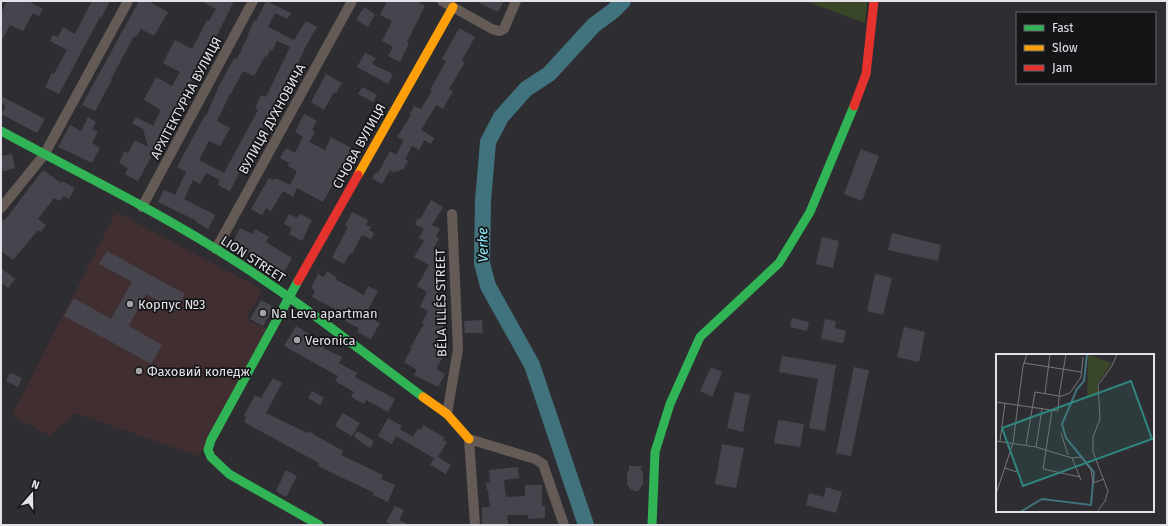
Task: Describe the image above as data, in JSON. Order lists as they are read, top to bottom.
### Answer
{
  "streets": {
    "street": [
      "АРХІТЕКТУРНА ВУЛИЦЯ",
      "ВУЛИЦЯ ДУХНОВИЧА",
      "СІЧОВА ВУЛИЦЯ",
      "LION STREET",
      "BÉLA ILLÉS STREET"
    ]
  },
  "crossings": [
    ["АРХІТЕКТУРНА ВУЛИЦЯ", "LION STREET"],
    ["ВУЛИЦЯ ДУХНОВИЧА", "LION STREET"],
    ["СІЧОВА ВУЛИЦЯ", "LION STREET"],
    ["LION STREET", "BÉLA ILLÉS STREET"]
  ],
  "water": ["Verke"],
  "places": [
    "Корпус №3",
    "Na Leva apartman",
    "Veronica",
    "Фаховий коледж"
  ],
  "legend": ["Fast", "Slow", "Jam"],
  "north": "top"
}
